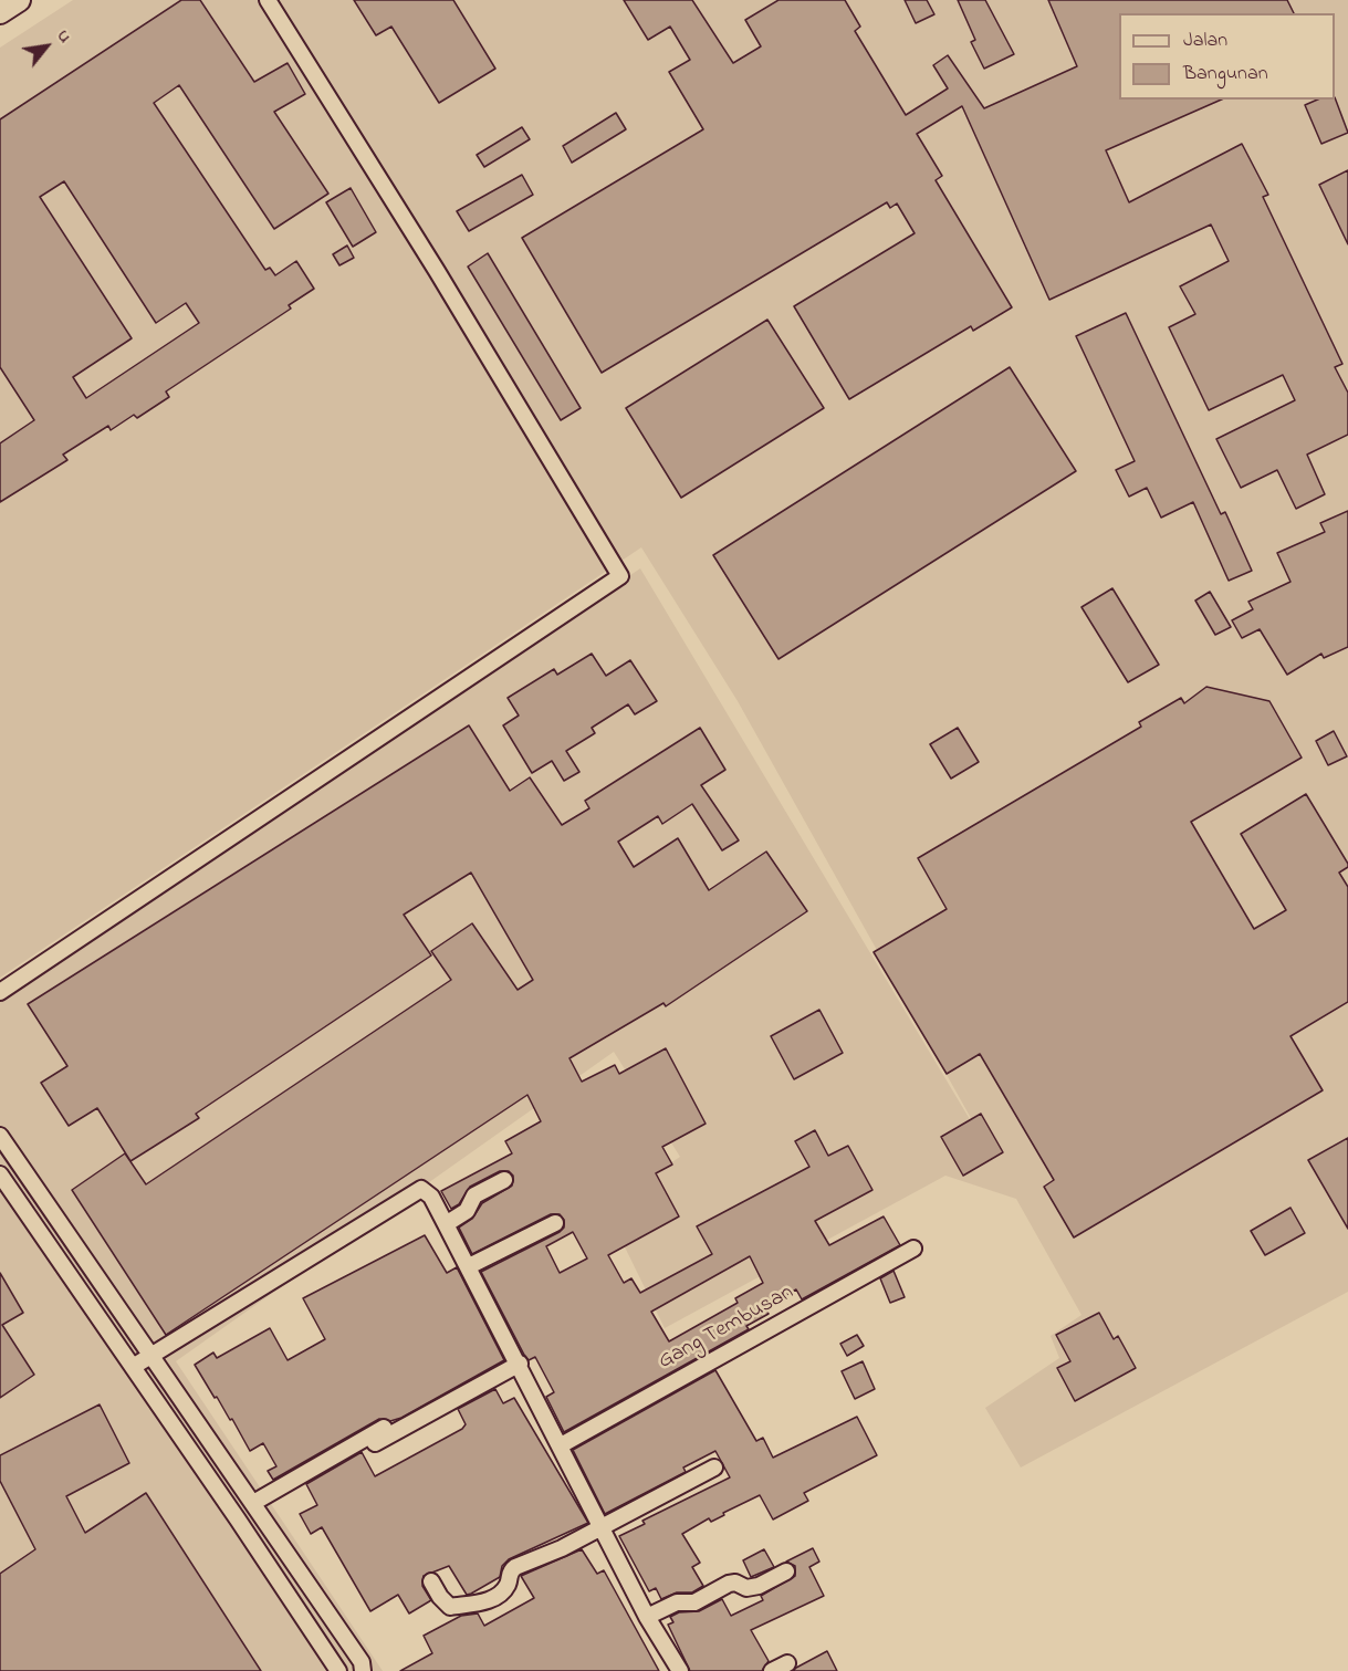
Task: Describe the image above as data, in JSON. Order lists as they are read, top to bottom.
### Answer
{
  "streets": {
    "street": ["Gang Tembusan"]
  },
  "legend": ["Jalan", "Bangunan"],
  "north": "top right"
}
